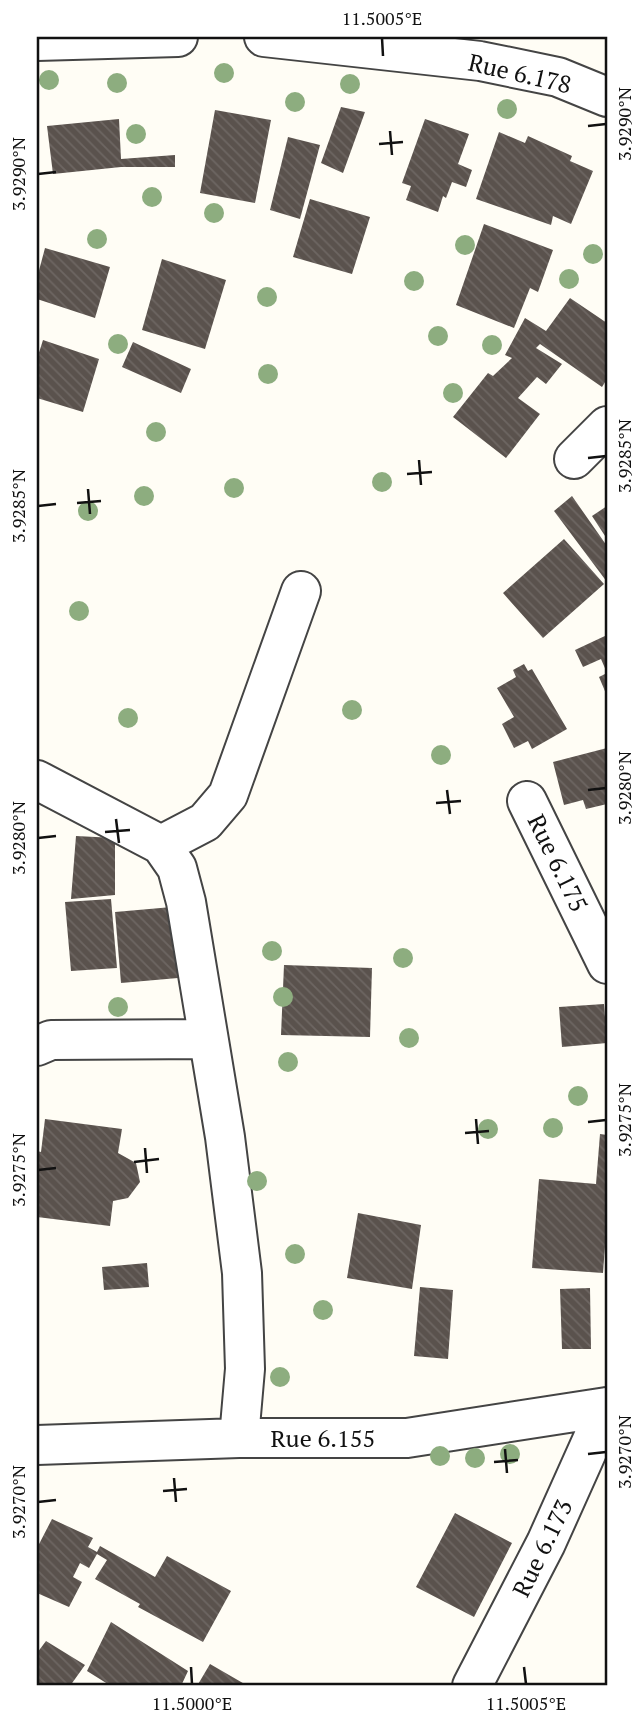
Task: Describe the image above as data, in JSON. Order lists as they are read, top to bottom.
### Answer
{
  "streets": {
    "street": [
      "Rue 6.178",
      "Rue 6.175",
      "Rue 6.155",
      "Rue 6.173"
    ]
  },
  "crossings": [
    ["Rue 6.155", "Rue 6.173"]
  ],
  "coordinates": [
    "11.5005°E",
    "3.9290°N",
    "3.9285°N",
    "3.9280°N",
    "3.9275°N",
    "3.9270°N",
    "11.5000°E"
  ]
}
